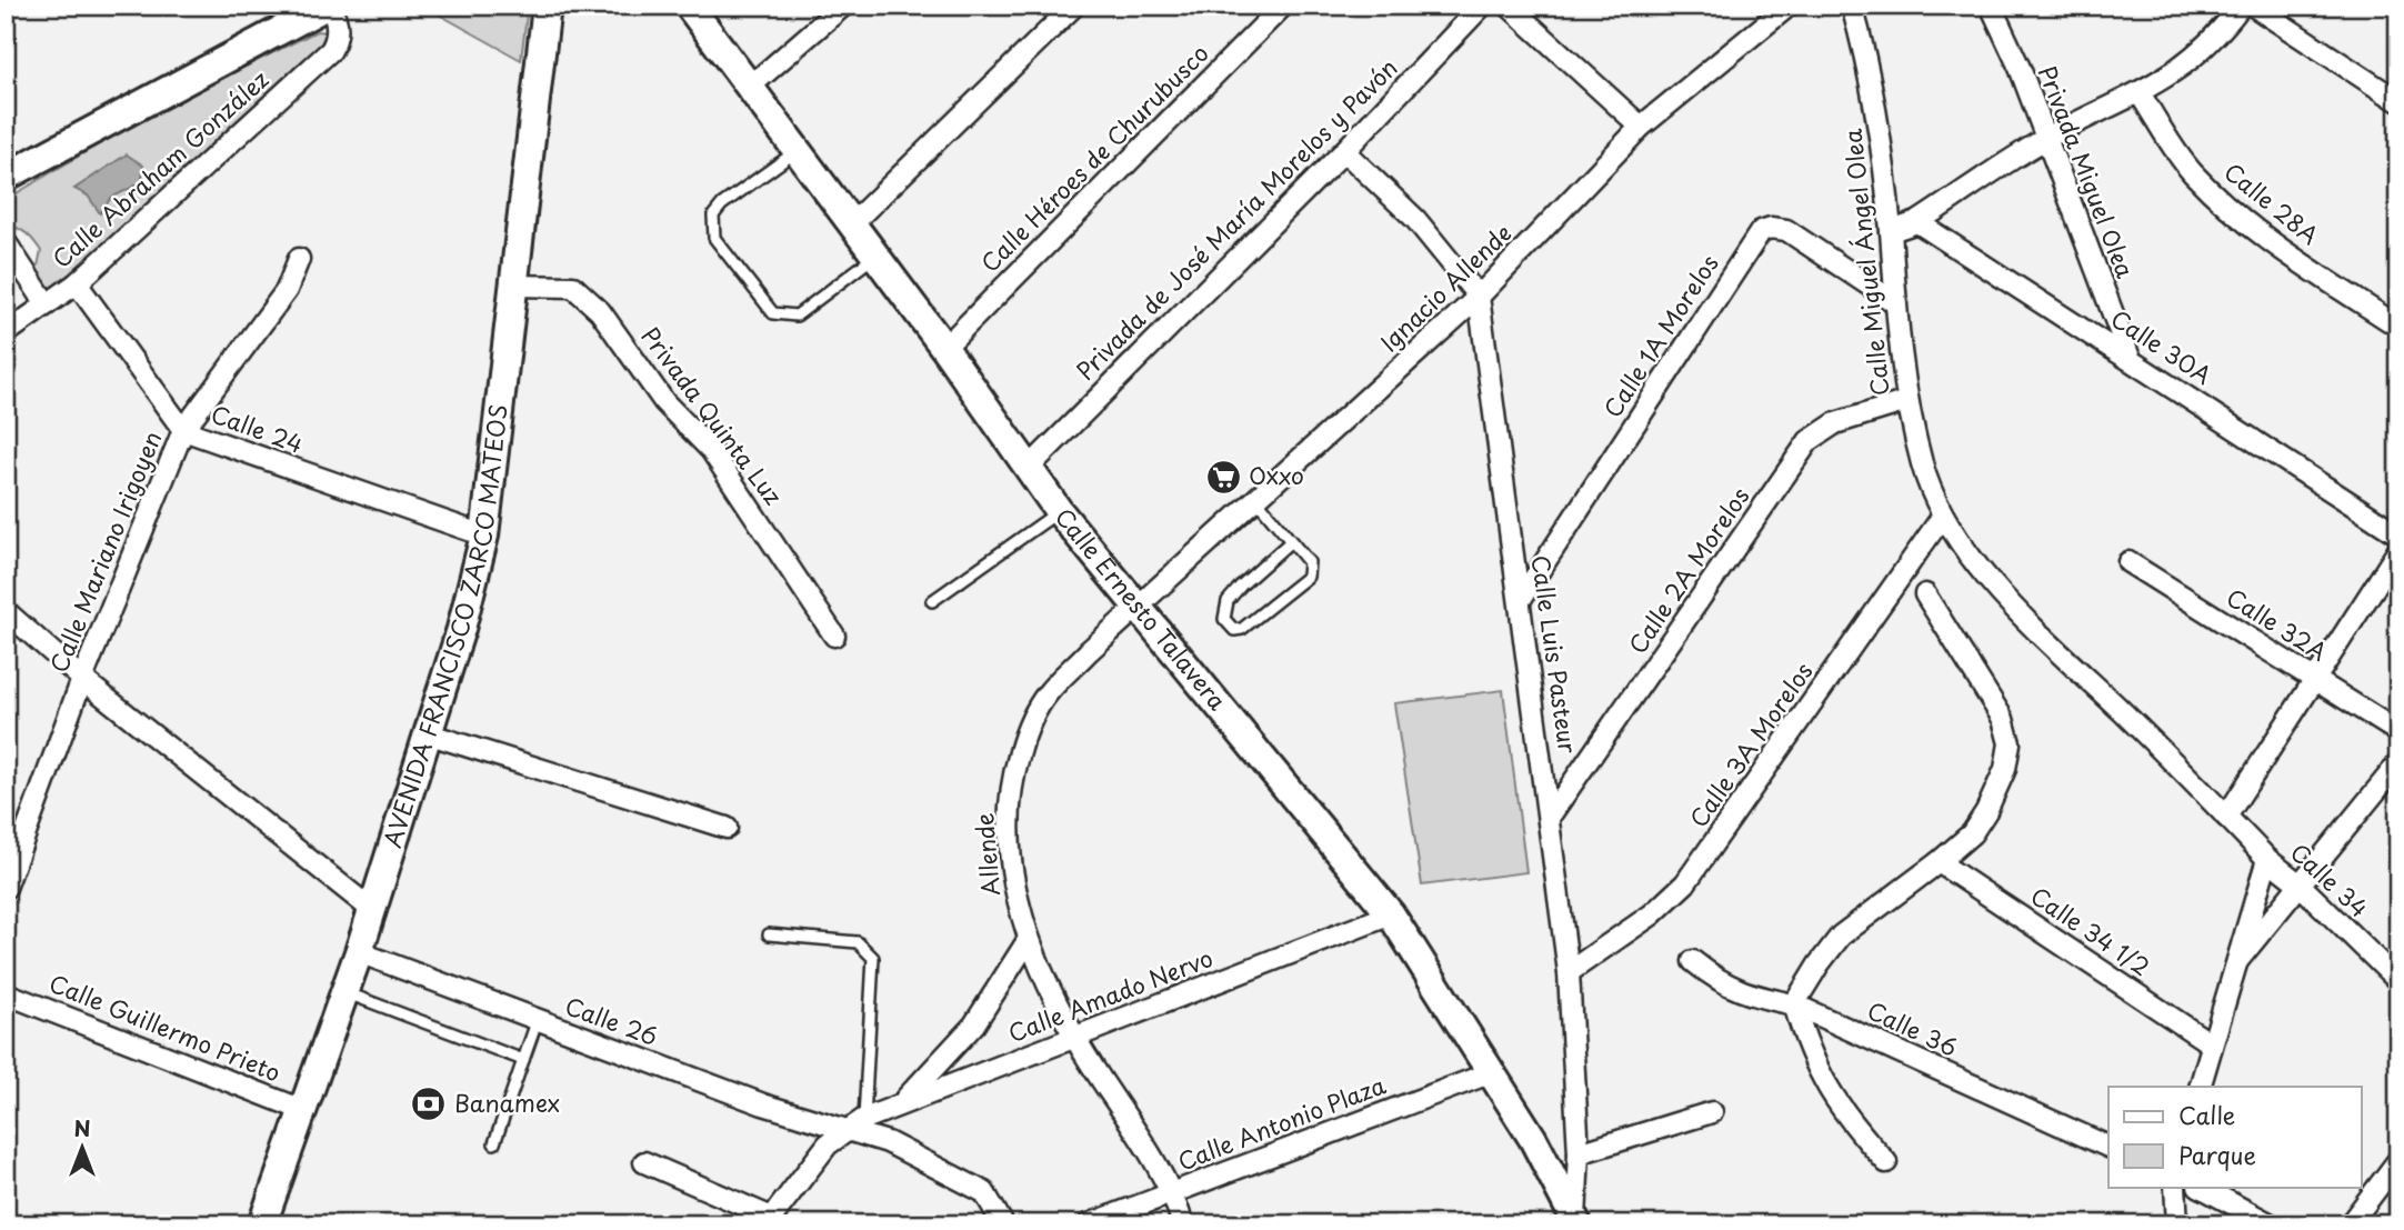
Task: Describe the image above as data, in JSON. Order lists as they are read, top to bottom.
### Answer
{
  "streets": {
    "street": [
      "Calle Héroes de Churubusco",
      "Calle Abraham González",
      "Privada Miguel Olea",
      "Calle 28A",
      "Privada de José María Morelos y Pavón",
      "Calle Miguel Ángel Olea",
      "Ignacio Allende",
      "Calle 1A Morelos",
      "Calle 30A",
      "Privada Quinta Luz",
      "Calle 24",
      "Calle Mariano Irigoyen",
      "Calle 2A Morelos",
      "Calle Ernesto Talavera",
      "AVENIDA FRANCISCO ZARCO MATEOS",
      "Calle 32A",
      "Calle Luis Pasteur",
      "Calle 3A Morelos",
      "Allende",
      "Calle 34",
      "Calle 34 1/2",
      "Calle Amado Nervo",
      "Calle 26",
      "Calle Guillermo Prieto",
      "Calle 36",
      "Calle Antonio Plaza"
    ]
  },
  "crossings": [
    ["Calle Héroes de Churubusco", "Calle Ernesto Talavera"],
    ["Calle Abraham González", "Calle 24"],
    ["Privada Miguel Olea", "Calle 30A"],
    ["Privada de José María Morelos y Pavón", "Calle Ernesto Talavera"],
    ["Calle Miguel Ángel Olea", "Calle 1A Morelos"],
    ["Calle Miguel Ángel Olea", "Calle 2A Morelos"],
    ["Calle Miguel Ángel Olea", "Calle 3A Morelos"],
    ["Calle Miguel Ángel Olea", "Calle 34"],
    ["Ignacio Allende", "Calle Ernesto Talavera"],
    ["Ignacio Allende", "Calle Luis Pasteur"],
    ["Ignacio Allende", "Allende"],
    ["Calle 1A Morelos", "Calle Luis Pasteur"],
    ["Privada Quinta Luz", "AVENIDA FRANCISCO ZARCO MATEOS"],
    ["Calle 24", "Calle Mariano Irigoyen"],
    ["Calle 24", "AVENIDA FRANCISCO ZARCO MATEOS"],
    ["Calle 2A Morelos", "Calle Luis Pasteur"],
    ["Calle Ernesto Talavera", "Calle Luis Pasteur"],
    ["Calle Ernesto Talavera", "Allende"],
    ["Calle Ernesto Talavera", "Calle Amado Nervo"],
    ["Calle Ernesto Talavera", "Calle Antonio Plaza"],
    ["AVENIDA FRANCISCO ZARCO MATEOS", "Calle 26"],
    ["AVENIDA FRANCISCO ZARCO MATEOS", "Calle Guillermo Prieto"],
    ["Calle Luis Pasteur", "Calle 3A Morelos"],
    ["Allende", "Calle Amado Nervo"],
    ["Allende", "Calle Antonio Plaza"],
    ["Calle Amado Nervo", "Calle 26"]
  ],
  "places": {
    "supermarket": ["Oxxo"],
    "bank": ["Banamex"]
  },
  "legend": ["Calle", "Parque"],
  "north": "top"
}
